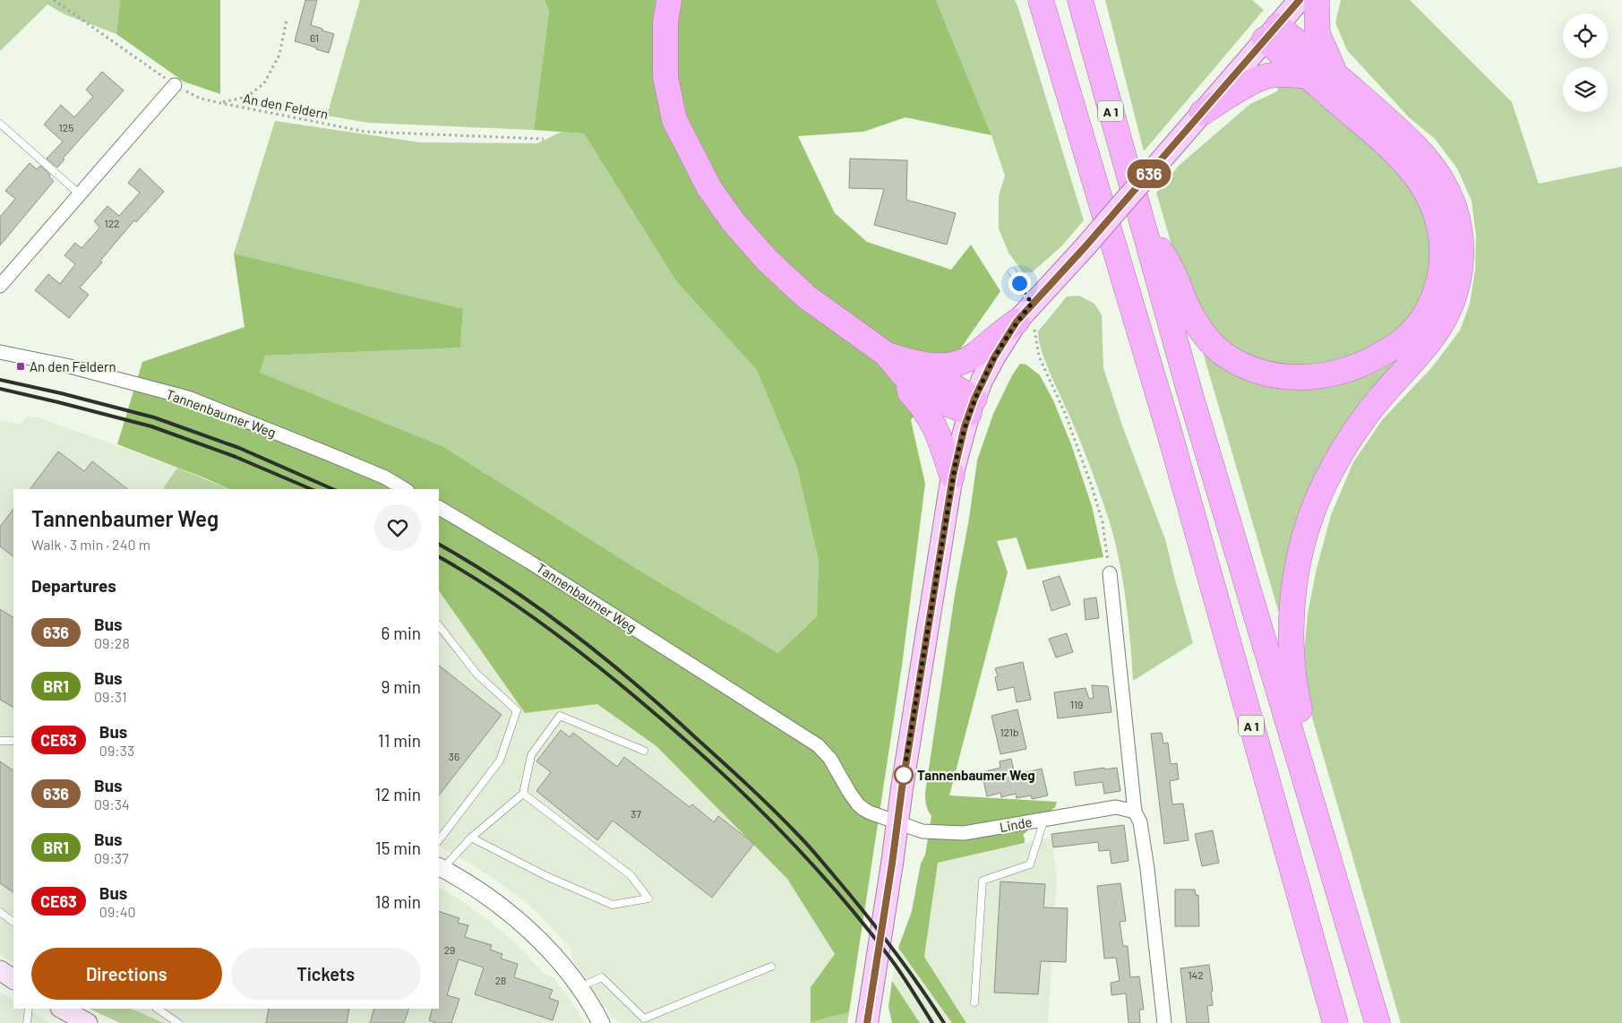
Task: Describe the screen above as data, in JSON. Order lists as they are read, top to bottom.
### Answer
{
  "streets": {
    "highway": ["A 1"],
    "street": ["Tannenbaumer Weg", "Linde"],
    "path": ["An den Feldern"]
  },
  "crossings": [
    ["Tannenbaumer Weg", "Linde"]
  ],
  "places": {
    "transit": ["An den Feldern"],
    "other": ["Tannenbaumer Weg"]
  },
  "lines": ["bus line 636"],
  "house_numbers": [
    "61",
    "125",
    "122",
    "119",
    "121b",
    "36",
    "37",
    "29",
    "142",
    "28"
  ],
  "page": {
    "on_map": "636",
    "heading": [
      ["Tannenbaumer Weg", "Walk · 3 min · 240 m"],
      "Departures"
    ],
    "list": [
      {
        "mark": "636",
        "name": "Bus",
        "note": "09:28",
        "value": "6 min"
      },
      {
        "mark": "BR1",
        "name": "Bus",
        "note": "09:31",
        "value": "9 min"
      },
      {
        "mark": "CE63",
        "name": "Bus",
        "note": "09:33",
        "value": "11 min"
      },
      {
        "mark": "636",
        "name": "Bus",
        "note": "09:34",
        "value": "12 min"
      },
      {
        "mark": "BR1",
        "name": "Bus",
        "note": "09:37",
        "value": "15 min"
      },
      {
        "mark": "CE63",
        "name": "Bus",
        "note": "09:40",
        "value": "18 min"
      }
    ],
    "buttons": ["Directions", "Tickets"]
  }
}
